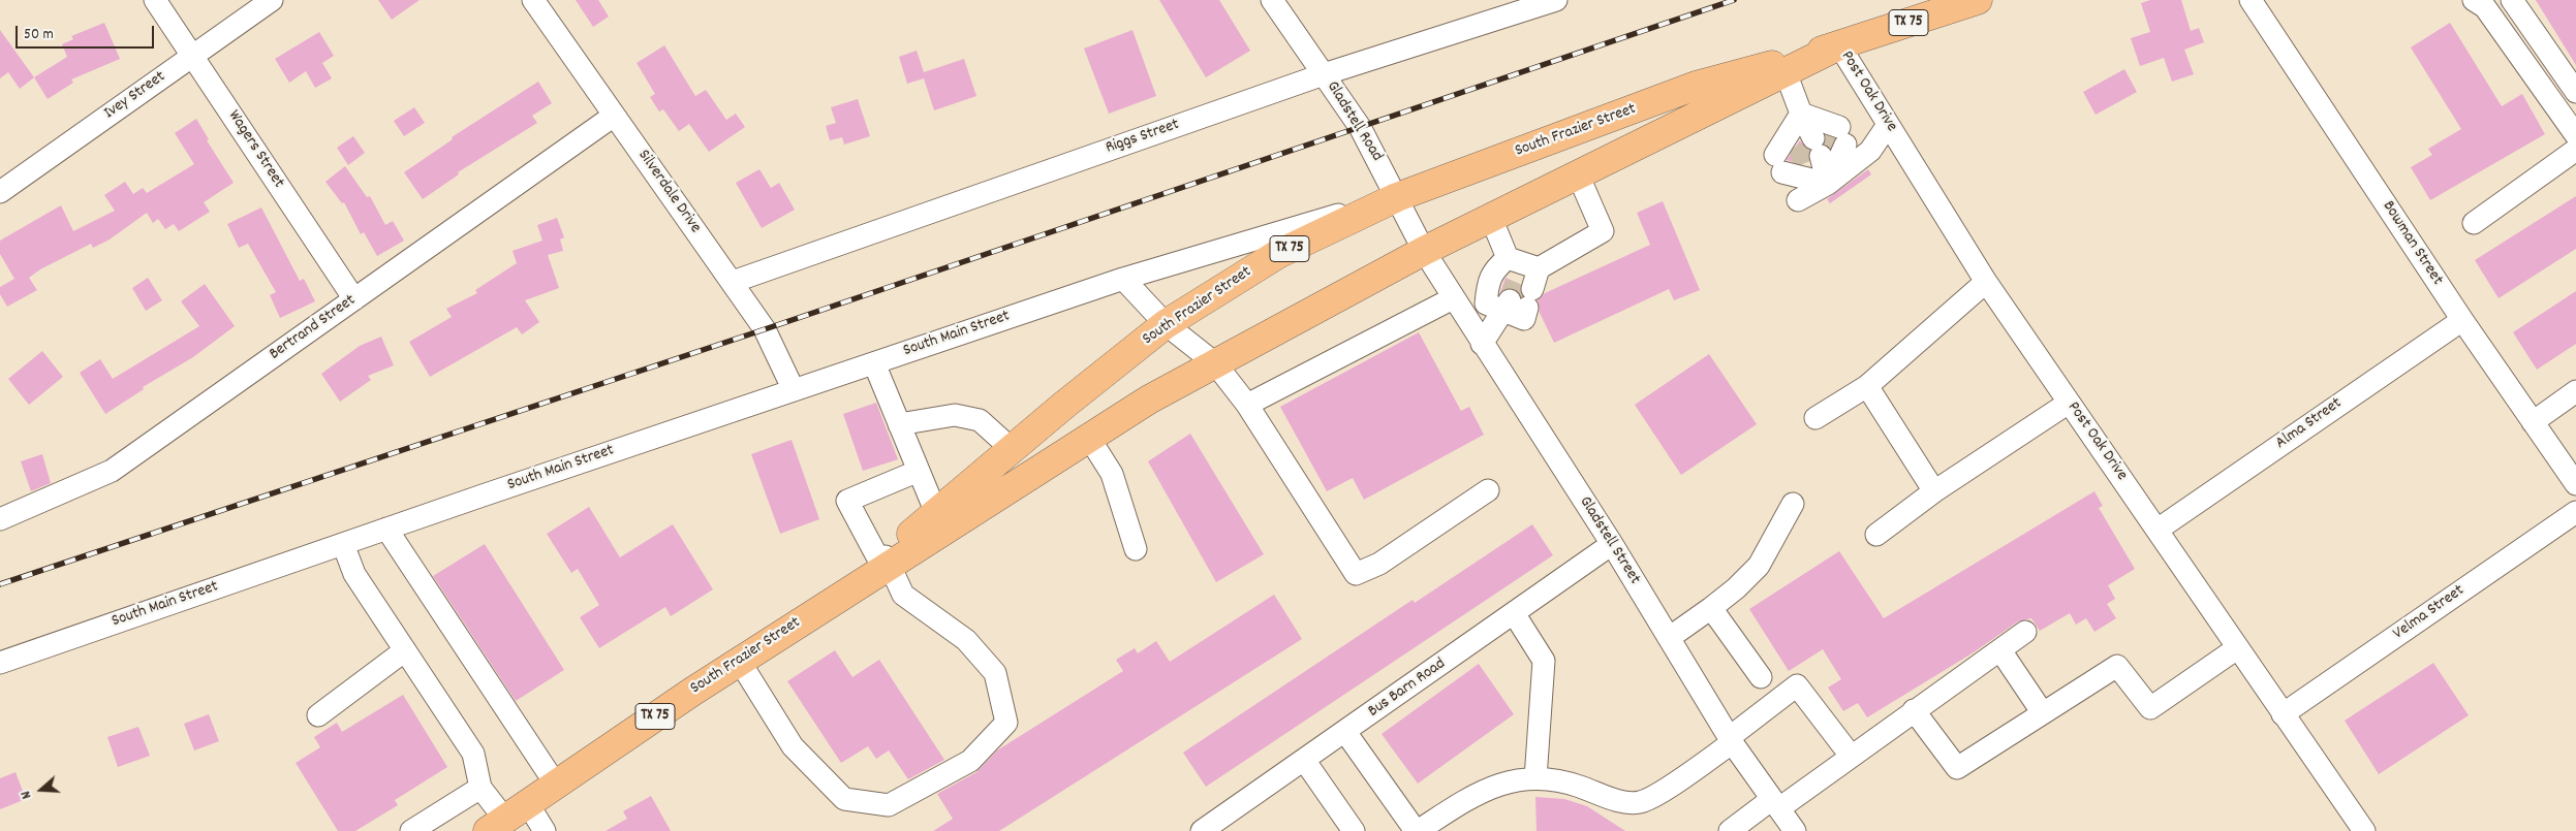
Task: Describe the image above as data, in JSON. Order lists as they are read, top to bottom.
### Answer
{
  "streets": {
    "main road": ["TX 75", "South Frazier Street"],
    "street": [
      "Post Oak Drive",
      "Ivey Street",
      "Gladstell Road",
      "Riggs Street",
      "Wagers Street",
      "Silverdale Drive",
      "Bowman Street",
      "Bertrand Street",
      "South Main Street",
      "Alma Street",
      "Gladstell Street",
      "Velma Street",
      "Bus Barn Road"
    ]
  },
  "crossings": [
    ["Post Oak Drive", "South Frazier Street"],
    ["Post Oak Drive", "Alma Street"],
    ["Post Oak Drive", "Velma Street"],
    ["Ivey Street", "Wagers Street"],
    ["Gladstell Road", "South Frazier Street"],
    ["Gladstell Road", "Riggs Street"],
    ["Gladstell Road", "South Main Street"],
    ["Gladstell Road", "Gladstell Street"],
    ["South Frazier Street", "South Main Street"],
    ["South Frazier Street", "Gladstell Street"],
    ["Riggs Street", "Silverdale Drive"],
    ["Wagers Street", "Bertrand Street"],
    ["Silverdale Drive", "Bertrand Street"],
    ["Silverdale Drive", "South Main Street"],
    ["Bowman Street", "Alma Street"],
    ["Gladstell Street", "Bus Barn Road"]
  ],
  "scale_bar": "50 m",
  "north": "left"
}
